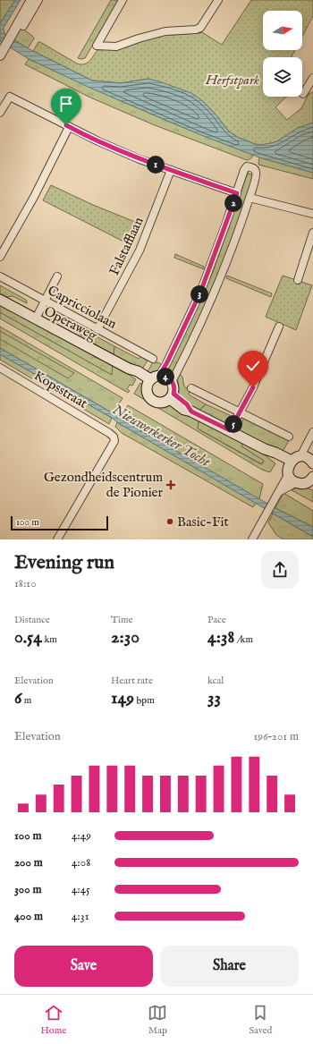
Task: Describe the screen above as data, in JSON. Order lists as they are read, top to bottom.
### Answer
{
  "streets": {
    "main road": ["Operaweg"],
    "street": ["Falstafflaan", "Capricciolaan", "Kopsstraat"]
  },
  "crossings": [
    ["Falstafflaan", "Capricciolaan"]
  ],
  "water": ["Nieuwerkerker Tocht"],
  "parks": ["Herfstpark"],
  "places": {
    "health": ["Gezondheidscentrum de Pionier"],
    "other": ["Basic-Fit"]
  },
  "scale_bar": "100 m",
  "north": "right",
  "page": {
    "pins": [
      "1",
      "2",
      "3",
      "4",
      "5"
    ],
    "scale": "100 m",
    "heading": ["Evening run", "18:10"],
    "stats": [
      ["Distance", "0.54 km"],
      ["Time", "2:30"],
      ["Pace", "4:38 /km"],
      ["Elevation", "6 m"],
      ["Heart rate", "149 bpm"],
      ["kcal", "33"]
    ],
    "chart": ["Elevation", "196–201 m"],
    "list": [
      {
        "name": "100 m",
        "note": "4:49"
      },
      {
        "name": "200 m",
        "note": "4:08"
      },
      {
        "name": "300 m",
        "note": "4:45"
      },
      {
        "name": "400 m",
        "note": "4:31"
      }
    ],
    "buttons": ["Save", "Share"],
    "tabs": ["Home", "Map", "Saved"]
  }
}
